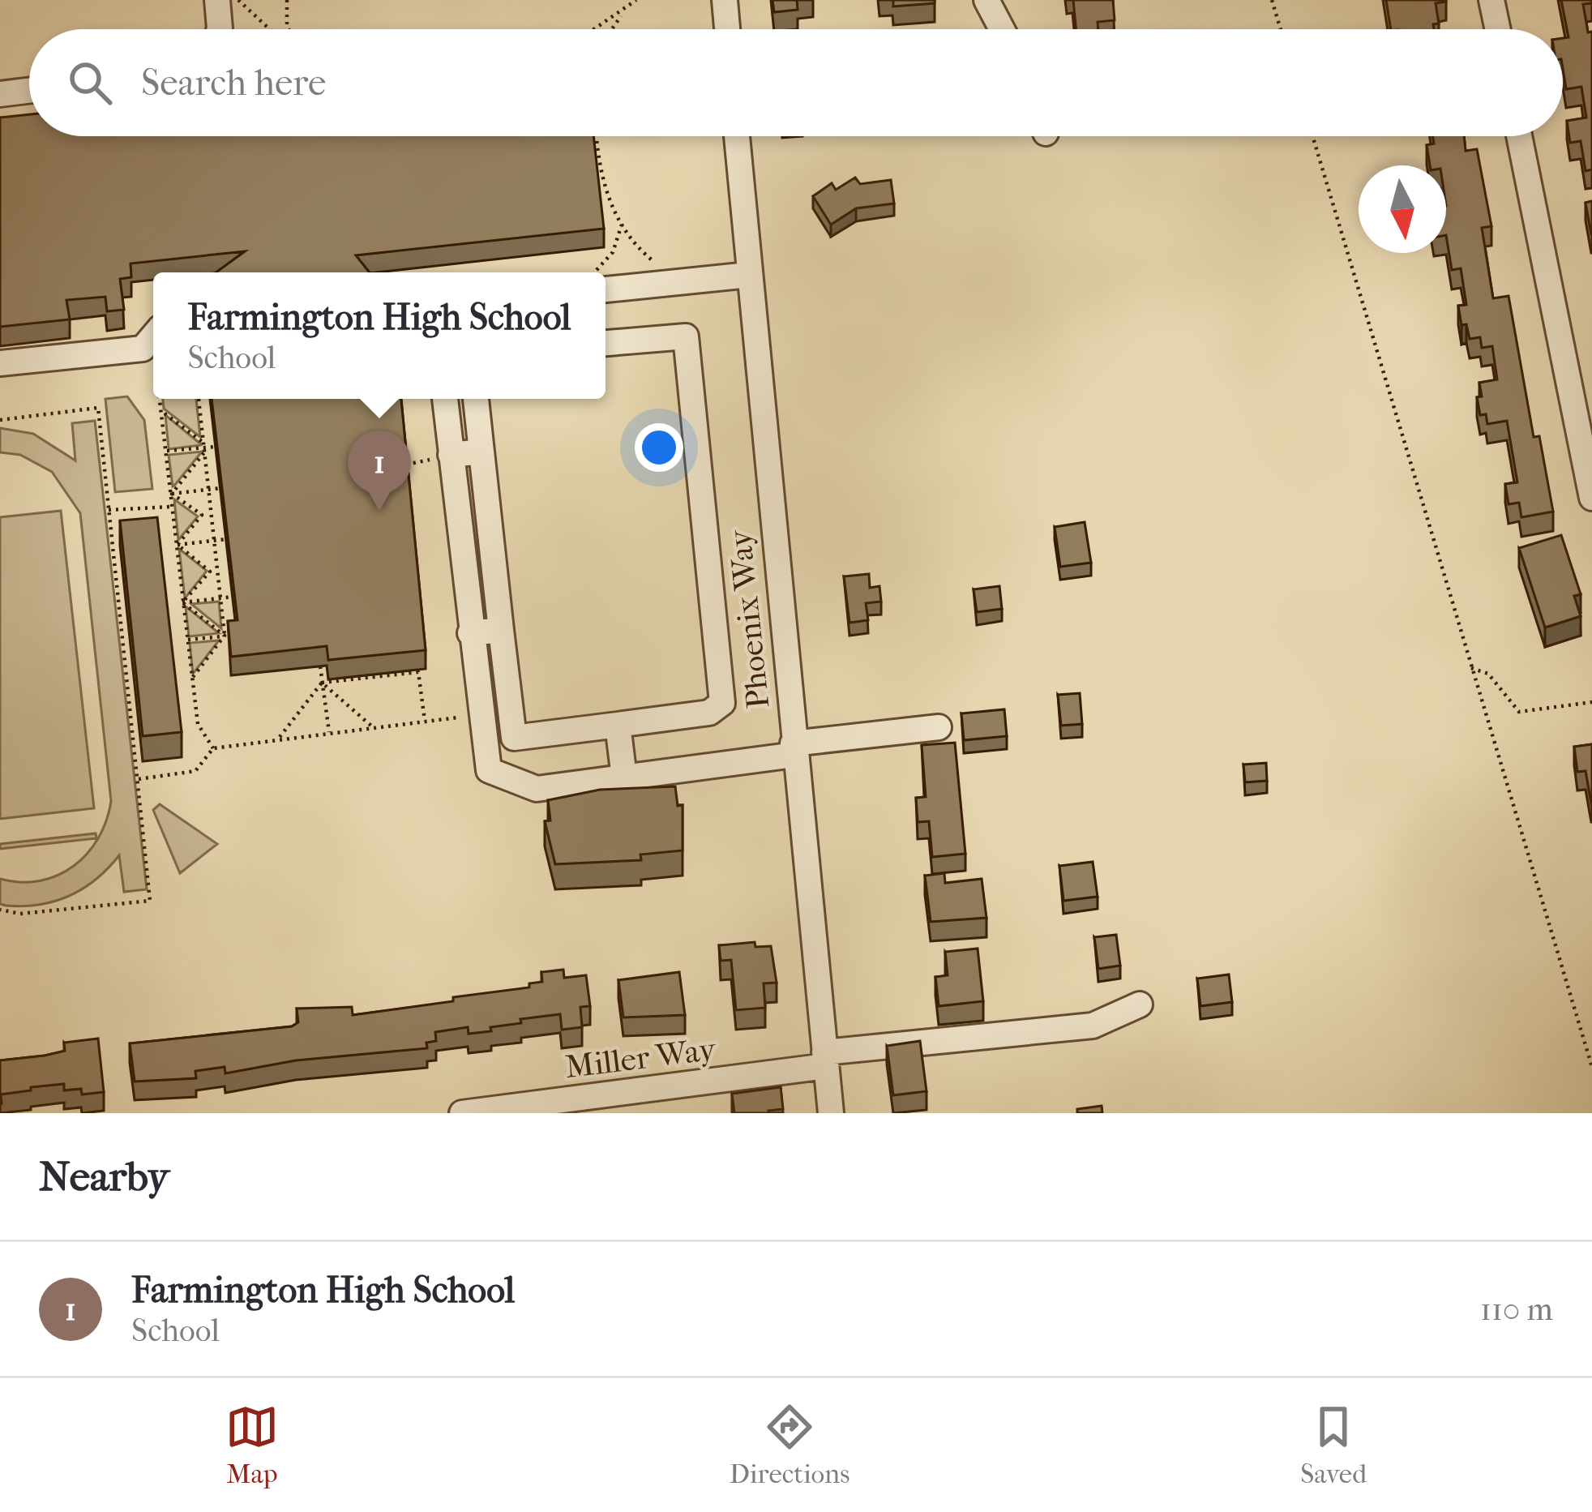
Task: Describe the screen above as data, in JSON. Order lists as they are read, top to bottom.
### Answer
{
  "streets": {
    "street": ["Phoenix Way", "Miller Way"]
  },
  "crossings": [
    ["Phoenix Way", "Miller Way"]
  ],
  "north": "bottom",
  "page": {
    "search": "Search here",
    "popup": ["Farmington High School", "School"],
    "pins": "1",
    "heading": "Nearby",
    "list": [
      {
        "mark": "1",
        "name": "Farmington High School",
        "note": "School",
        "value": "110 m"
      }
    ],
    "nav": ["Map", "Directions", "Saved"]
  }
}
